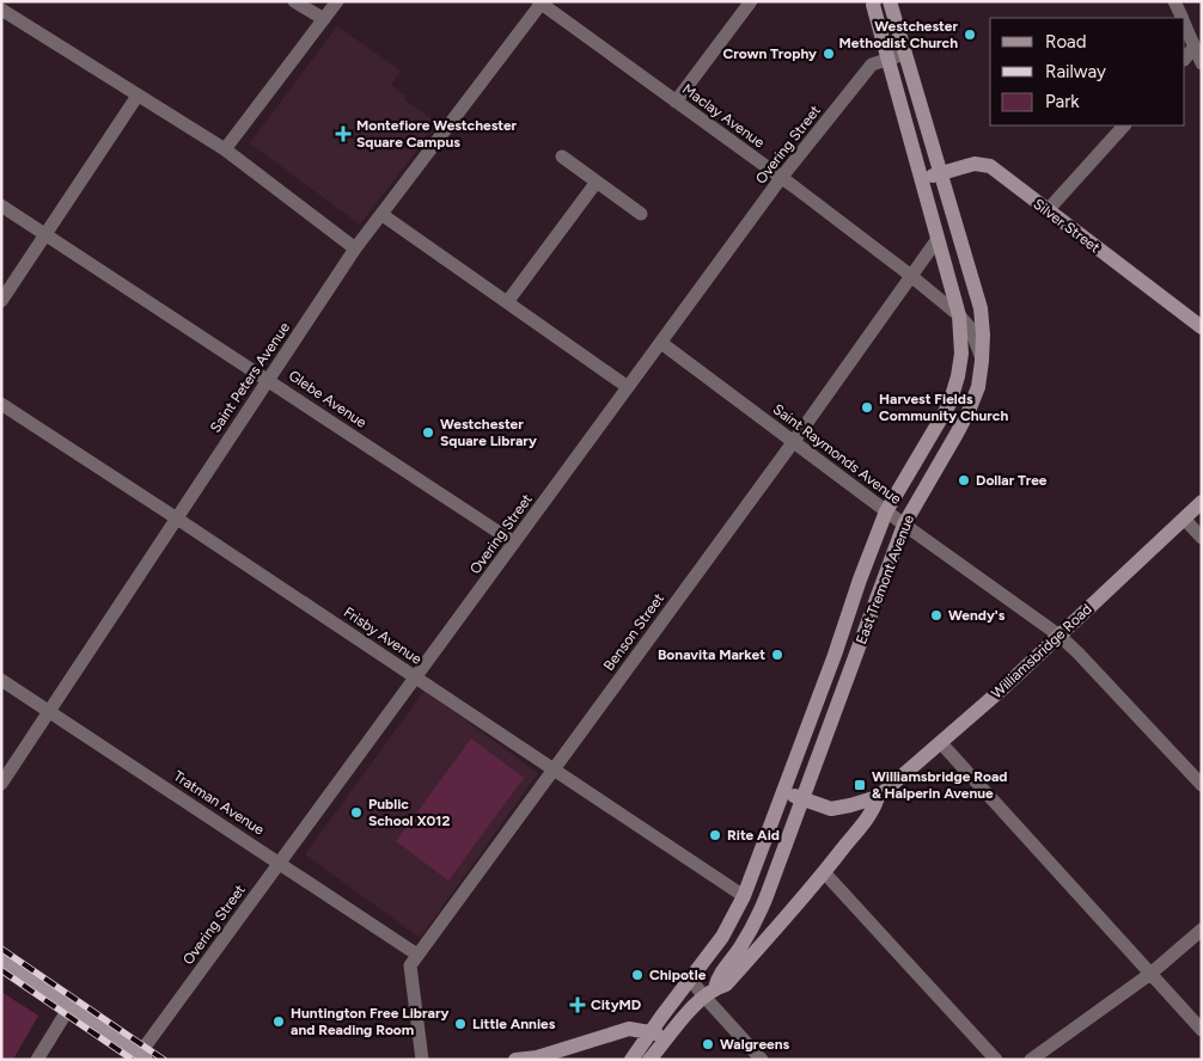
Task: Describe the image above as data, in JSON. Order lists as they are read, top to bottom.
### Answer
{
  "streets": {
    "main road": ["Silver Street", "East Tremont Avenue", "Williamsbridge Road"],
    "street": [
      "Maclay Avenue",
      "Overing Street",
      "Saint Peters Avenue",
      "Glebe Avenue",
      "Saint Raymonds Avenue",
      "Benson Street",
      "Frisby Avenue",
      "Tratman Avenue"
    ]
  },
  "crossings": [
    ["Maclay Avenue", "Overing Street"],
    ["Maclay Avenue", "Saint Peters Avenue"],
    ["Maclay Avenue", "East Tremont Avenue"],
    ["Maclay Avenue", "Benson Street"],
    ["Overing Street", "Glebe Avenue"],
    ["Overing Street", "Saint Raymonds Avenue"],
    ["Overing Street", "East Tremont Avenue"],
    ["Overing Street", "Frisby Avenue"],
    ["Overing Street", "Tratman Avenue"],
    ["Silver Street", "East Tremont Avenue"],
    ["Saint Peters Avenue", "Glebe Avenue"],
    ["Saint Peters Avenue", "Frisby Avenue"],
    ["Saint Peters Avenue", "Tratman Avenue"],
    ["Saint Raymonds Avenue", "East Tremont Avenue"],
    ["Saint Raymonds Avenue", "Benson Street"],
    ["Saint Raymonds Avenue", "Williamsbridge Road"],
    ["East Tremont Avenue", "Benson Street"],
    ["East Tremont Avenue", "Frisby Avenue"],
    ["East Tremont Avenue", "Williamsbridge Road"],
    ["Benson Street", "Frisby Avenue"],
    ["Benson Street", "Tratman Avenue"]
  ],
  "places": {
    "other": [
      "Westchester Methodist Church",
      "Crown Trophy",
      "Harvest Fields Community Church",
      "Westchester Square Library",
      "Dollar Tree",
      "Wendy's",
      "Bonavita Market",
      "Public School X012",
      "Rite Aid",
      "Chipotle",
      "Huntington Free Library and Reading Room",
      "Little Annies",
      "Walgreens"
    ],
    "health": ["Montefiore Westchester Square Campus", "CityMD"],
    "transit": ["Williamsbridge Road & Halperin Avenue"]
  },
  "legend": ["Road", "Railway", "Park"]
}
